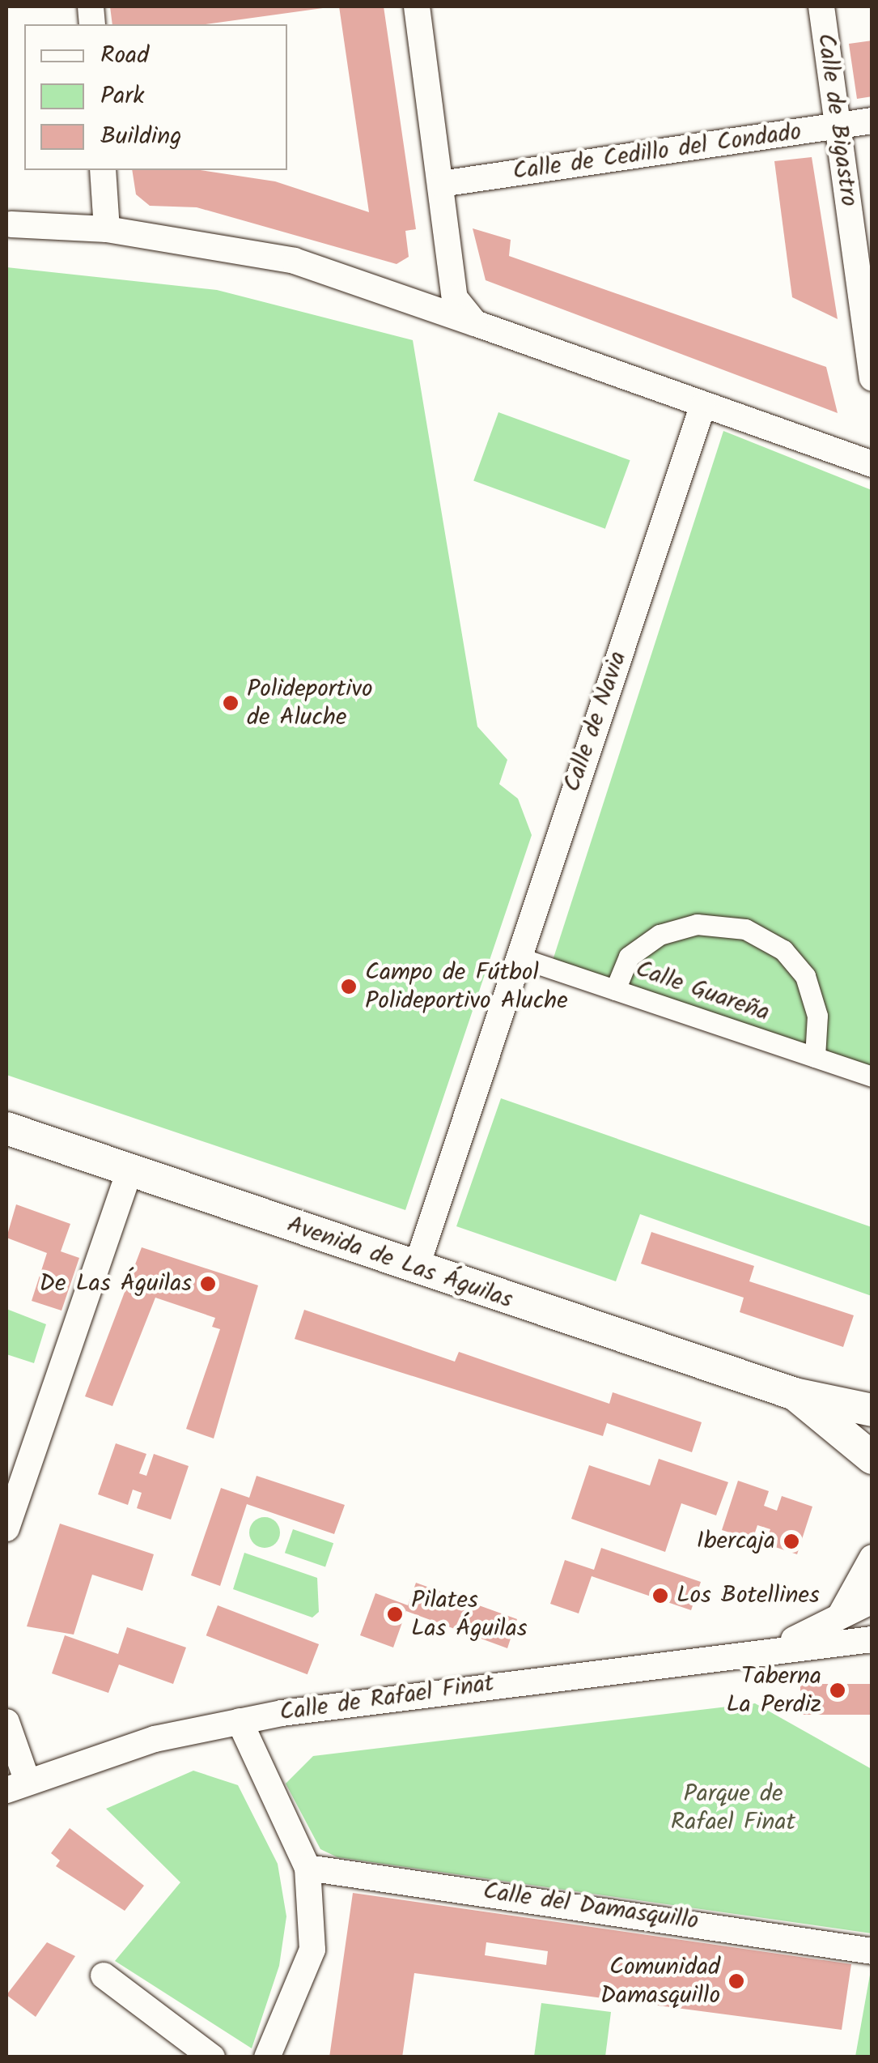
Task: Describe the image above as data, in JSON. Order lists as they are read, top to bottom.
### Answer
{
  "streets": {
    "street": [
      "Calle de Bigastro",
      "Calle de Cedillo del Condado",
      "Calle de Navia",
      "Calle Guareña",
      "Avenida de Las Águilas",
      "Calle de Rafael Finat",
      "Calle del Damasquillo"
    ]
  },
  "crossings": [
    ["Calle de Bigastro", "Calle de Cedillo del Condado"],
    ["Calle de Navia", "Calle Guareña"],
    ["Calle de Navia", "Avenida de Las Águilas"]
  ],
  "parks": ["Parque de Rafael Finat"],
  "places": [
    "Polideportivo de Aluche",
    "Campo de Fútbol Polideportivo Aluche",
    "De Las Águilas",
    "Ibercaja",
    "Los Botellines",
    "Pilates Las Águilas",
    "Taberna La Perdiz",
    "Comunidad Damasquillo"
  ],
  "legend": ["Road", "Park", "Building"]
}
